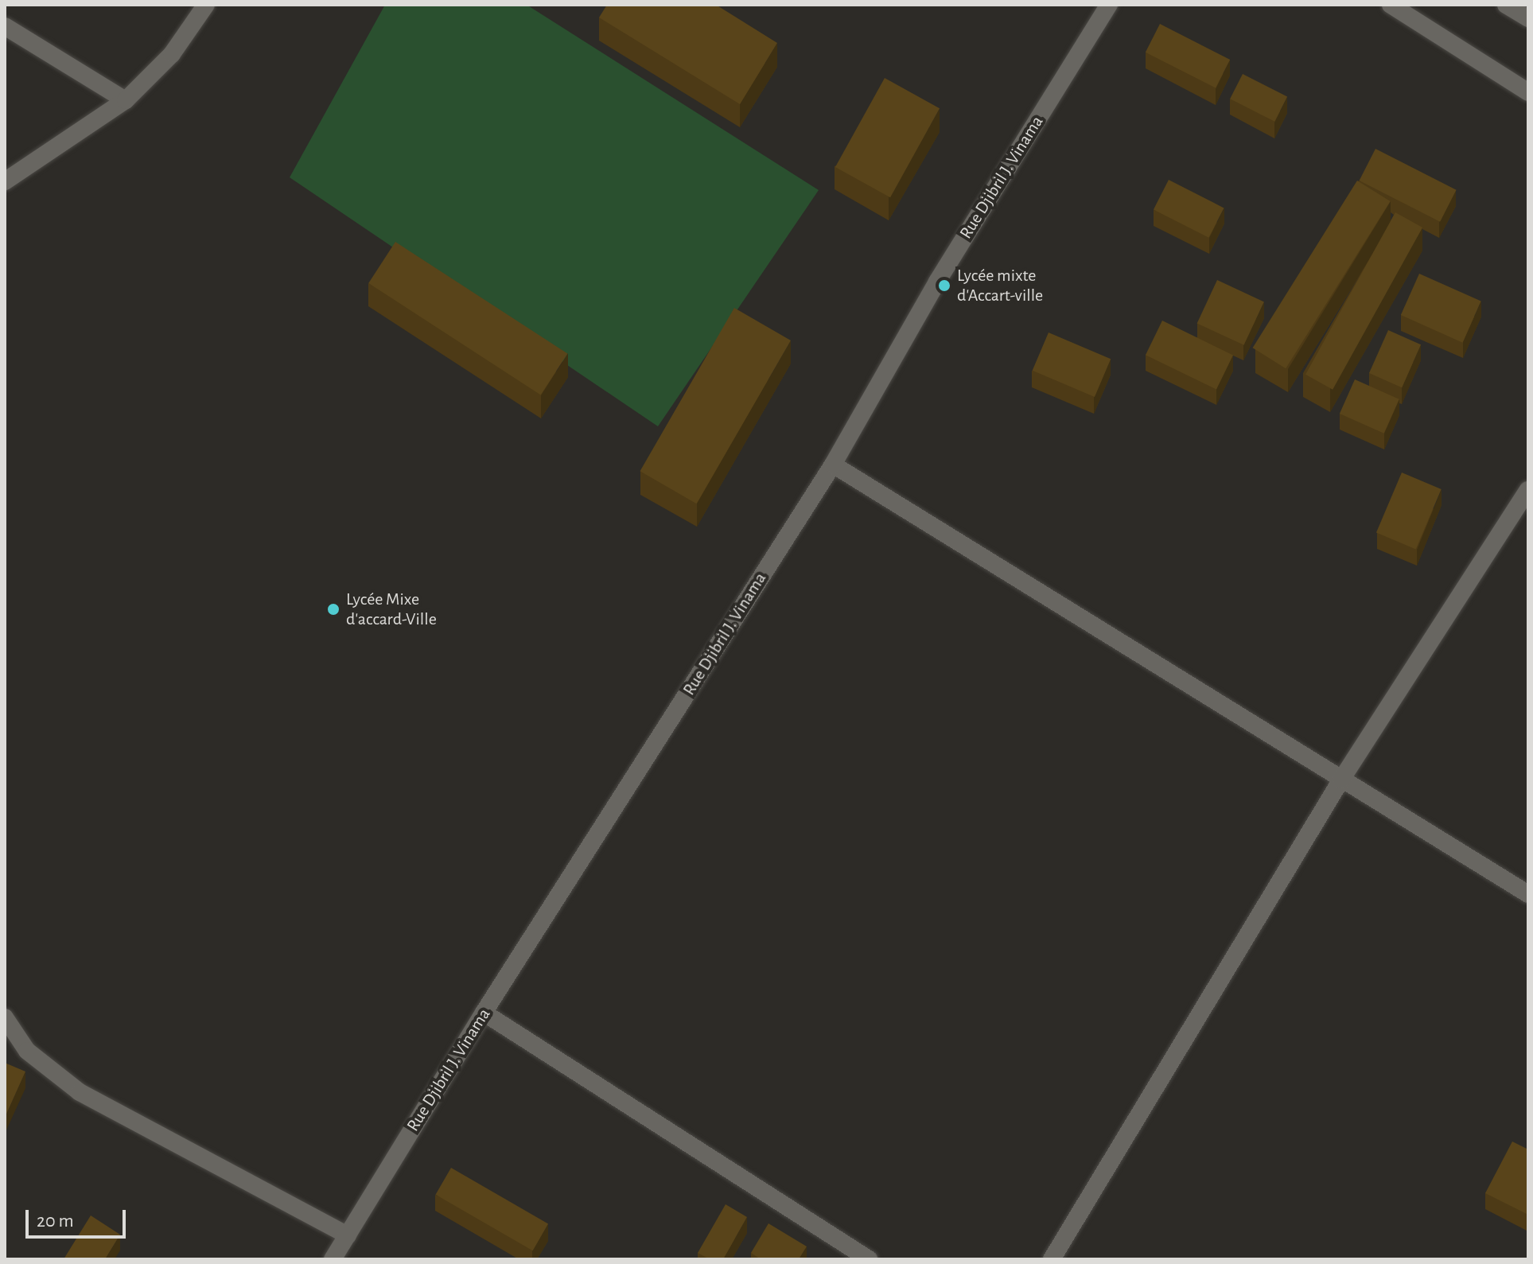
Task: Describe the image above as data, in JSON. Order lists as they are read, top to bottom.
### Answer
{
  "streets": {
    "street": ["Rue Djibril J. Vinama"]
  },
  "places": ["Lycée mixte d'Accart-ville", "Lycée Mixe d'accard-Ville"],
  "scale_bar": "20 m"
}
